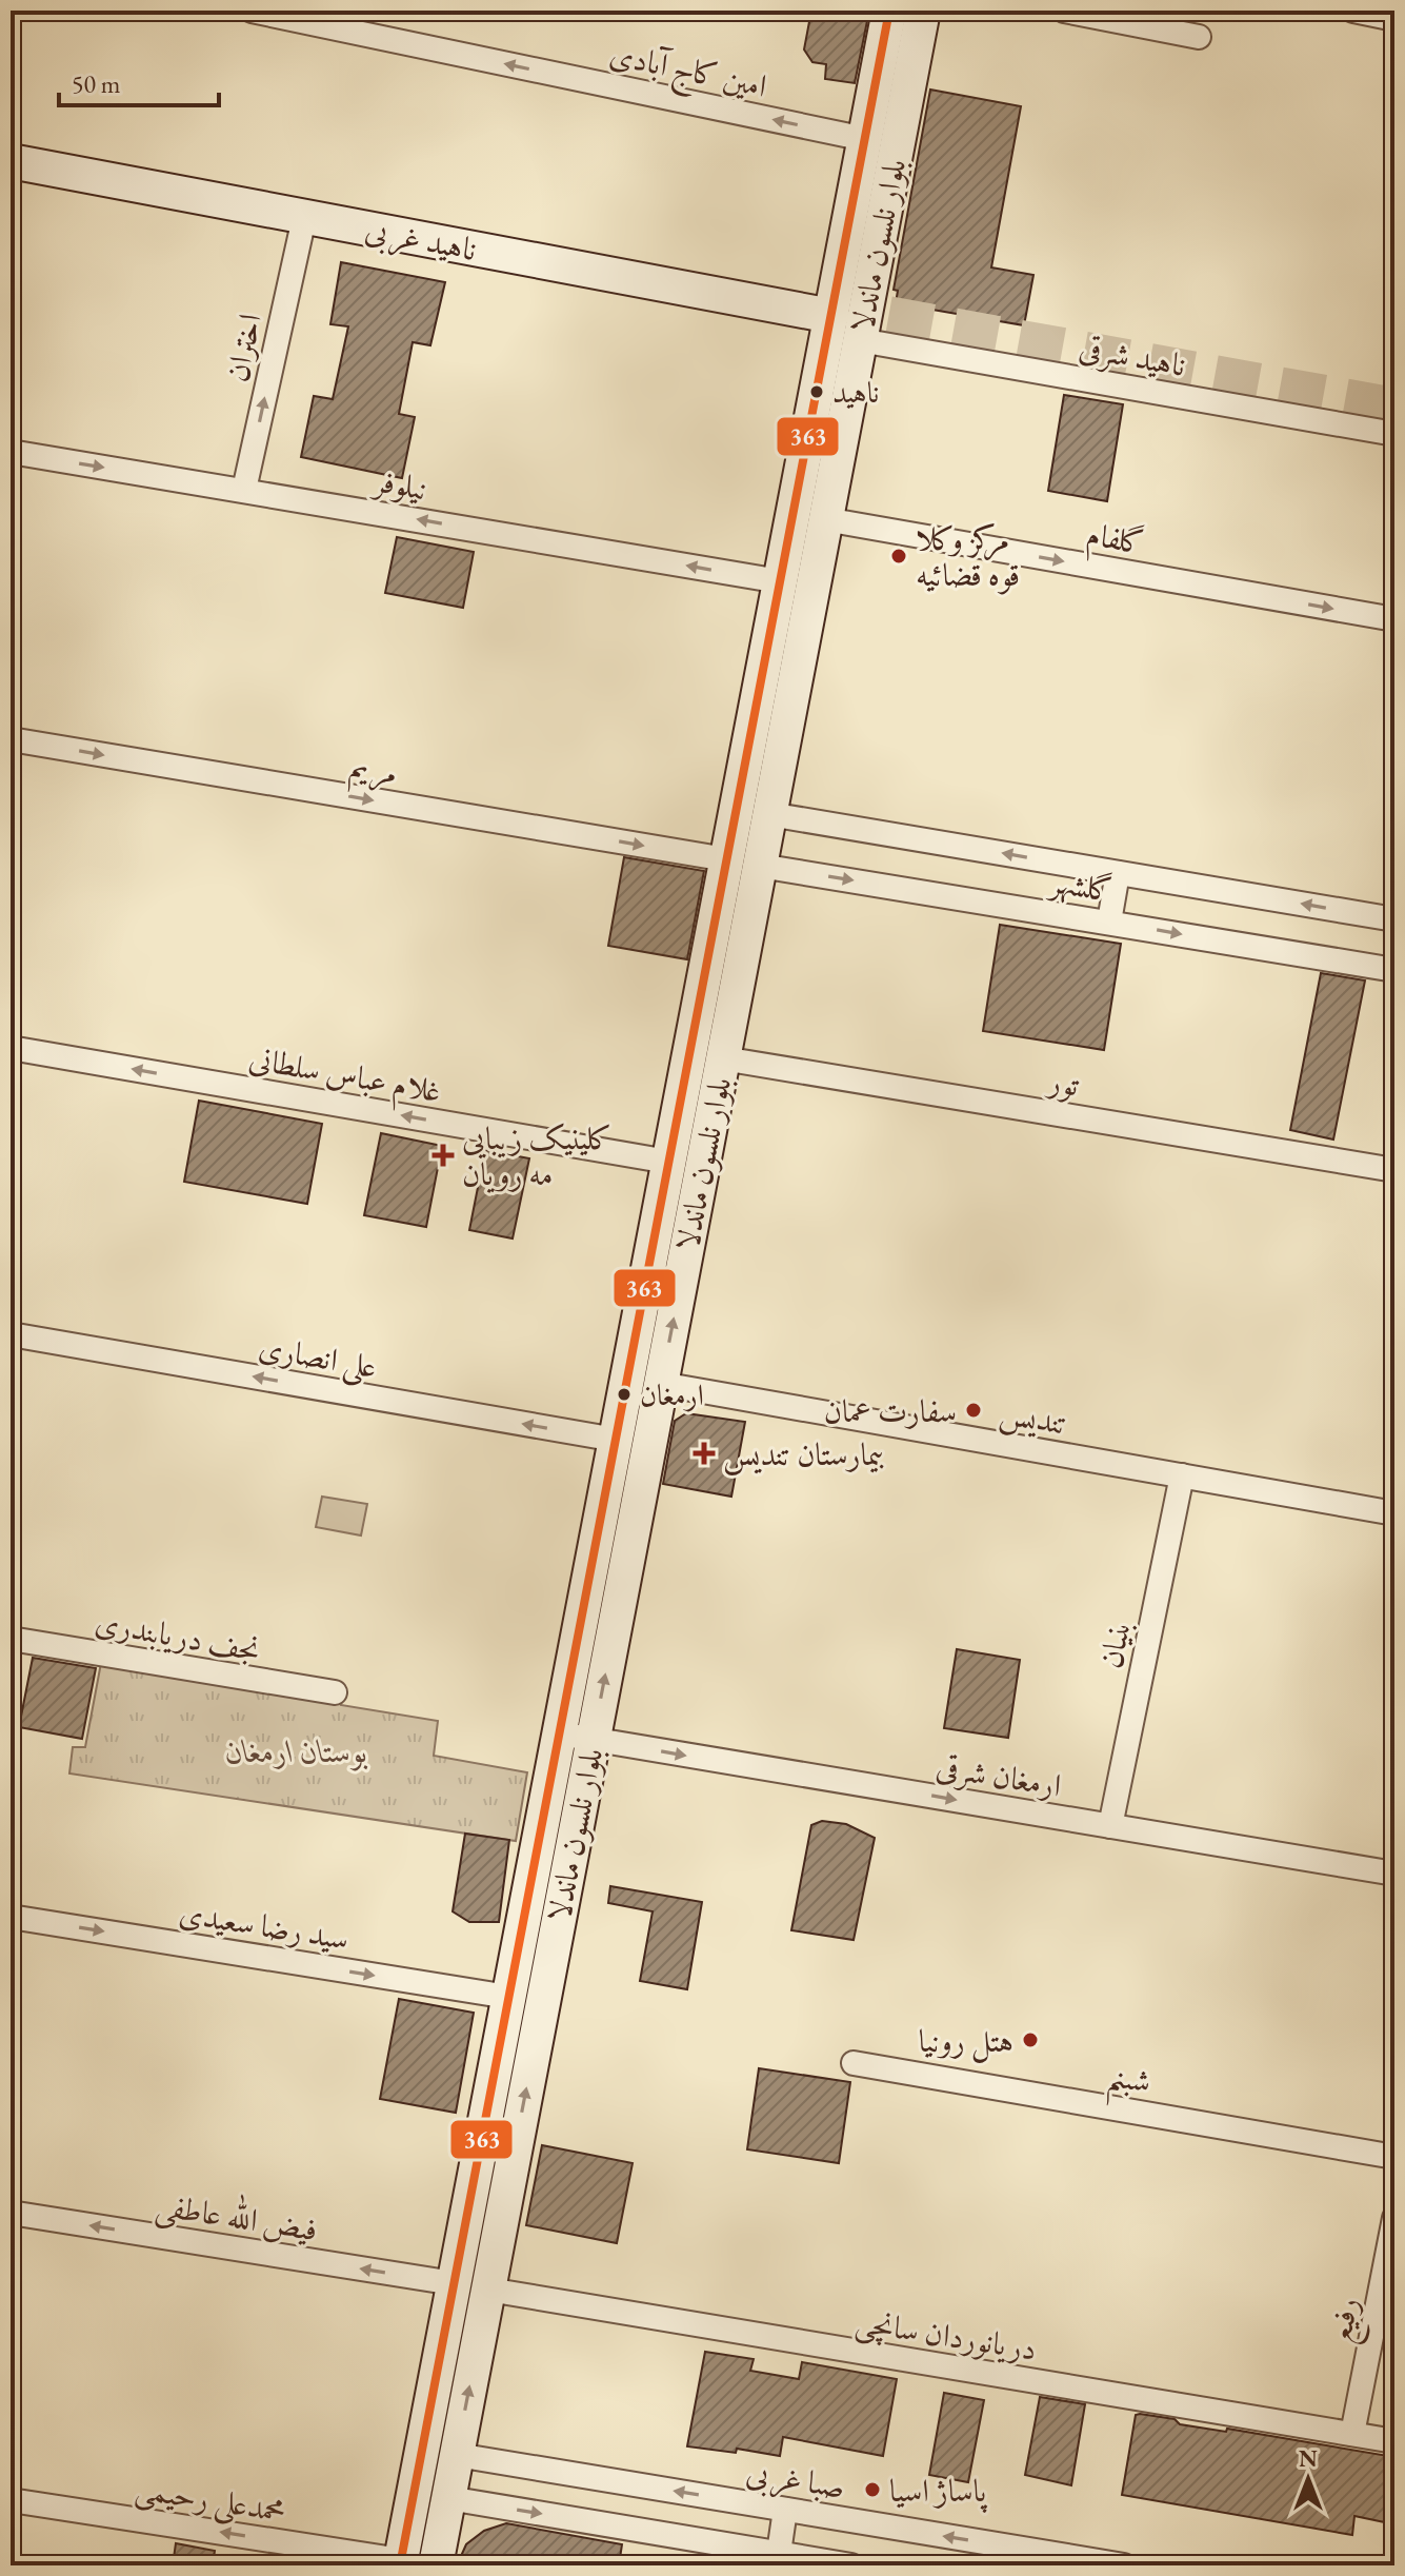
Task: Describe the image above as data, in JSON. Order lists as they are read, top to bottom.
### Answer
{
  "streets": {
    "main road": ["ناهید غربی", "بلوار نلسون ماندلا"],
    "street": [
      "امین کاج آبادی",
      "اختران",
      "ناهید شرقی",
      "نیلوفر",
      "گلفام",
      "مریم",
      "گلشهر",
      "غلام عباس سلطانی",
      "تور",
      "علی انصاری",
      "تندیس",
      "نجف دریابندری",
      "بنیان",
      "ارمغان شرقی",
      "سید رضا سعیدی",
      "شبنم",
      "فیض الله عاطفی",
      "رفیع",
      "دریانوردان سانچی",
      "صبا غربی",
      "محمدعلی رحیمی"
    ]
  },
  "crossings": [
    ["امین کاج آبادی", "بلوار نلسون ماندلا"],
    ["ناهید غربی", "بلوار نلسون ماندلا"],
    ["ناهید غربی", "اختران"],
    ["بلوار نلسون ماندلا", "ناهید شرقی"],
    ["بلوار نلسون ماندلا", "نیلوفر"],
    ["بلوار نلسون ماندلا", "گلفام"],
    ["بلوار نلسون ماندلا", "مریم"],
    ["بلوار نلسون ماندلا", "گلشهر"],
    ["بلوار نلسون ماندلا", "غلام عباس سلطانی"],
    ["بلوار نلسون ماندلا", "تور"],
    ["بلوار نلسون ماندلا", "علی انصاری"],
    ["بلوار نلسون ماندلا", "تندیس"],
    ["بلوار نلسون ماندلا", "ارمغان شرقی"],
    ["بلوار نلسون ماندلا", "سید رضا سعیدی"],
    ["بلوار نلسون ماندلا", "فیض الله عاطفی"],
    ["بلوار نلسون ماندلا", "دریانوردان سانچی"],
    ["بلوار نلسون ماندلا", "صبا غربی"],
    ["بلوار نلسون ماندلا", "محمدعلی رحیمی"],
    ["اختران", "نیلوفر"],
    ["تندیس", "بنیان"],
    ["بنیان", "ارمغان شرقی"],
    ["رفیع", "دریانوردان سانچی"]
  ],
  "one_way": [
    "امین کاج آبادی",
    "اختران",
    "گلفام",
    "مریم",
    "غلام عباس سلطانی",
    "علی انصاری",
    "ارمغان شرقی",
    "سید رضا سعیدی",
    "فیض الله عاطفی",
    "محمدعلی رحیمی"
  ],
  "parks": ["بوستان ارمغان"],
  "places": {
    "other": [
      "ناهید",
      "مرکز وکلا قوه قضائیه",
      "ارمغان",
      "سفارت عمان",
      "هتل رونیا",
      "پاساژ اسیا"
    ],
    "health": ["کلینیک زیبایی مه رویان", "بیمارستان تندیس"]
  },
  "lines": ["transit line 363"],
  "scale_bar": "50 m",
  "north": "top"
}
